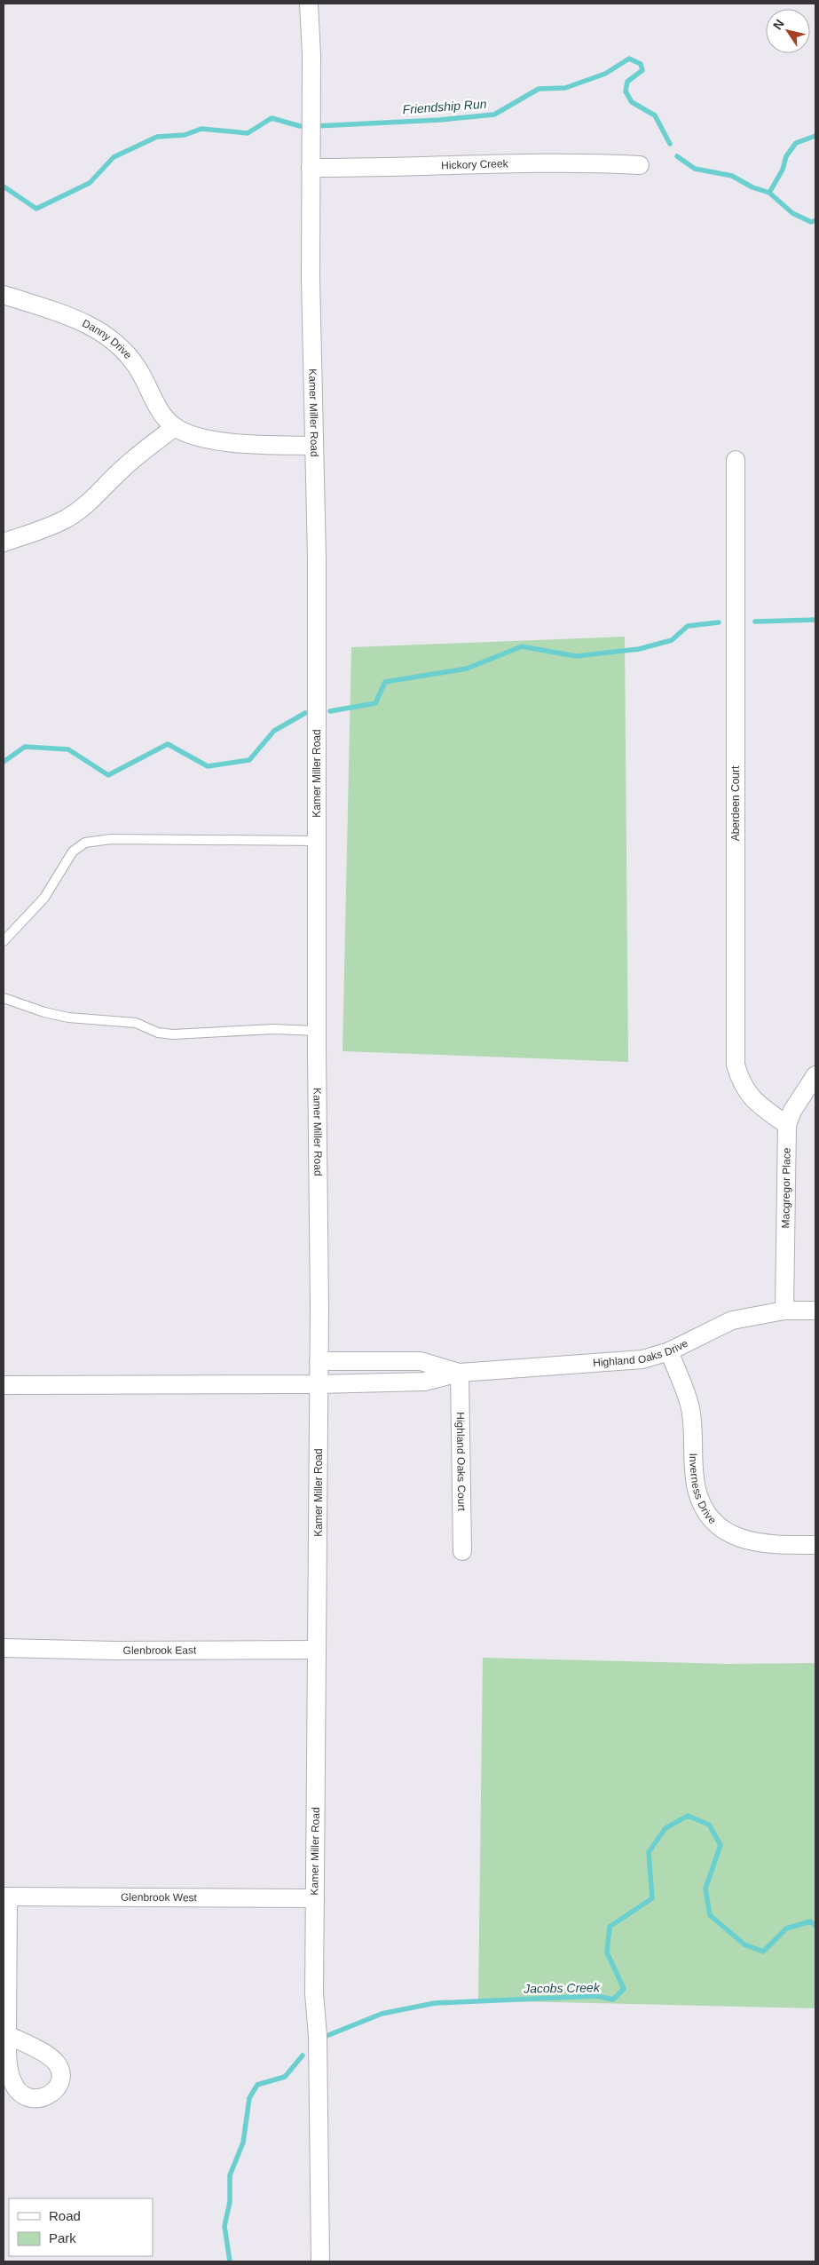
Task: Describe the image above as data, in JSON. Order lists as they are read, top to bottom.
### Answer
{
  "streets": {
    "street": [
      "Hickory Creek",
      "Danny Drive",
      "Kamer Miller Road",
      "Aberdeen Court",
      "Macgregor Place",
      "Highland Oaks Drive",
      "Highland Oaks Court",
      "Inverness Drive",
      "Glenbrook East",
      "Glenbrook West"
    ]
  },
  "crossings": [
    ["Hickory Creek", "Kamer Miller Road"],
    ["Danny Drive", "Kamer Miller Road"],
    ["Kamer Miller Road", "Highland Oaks Drive"],
    ["Kamer Miller Road", "Glenbrook East"],
    ["Kamer Miller Road", "Glenbrook West"],
    ["Aberdeen Court", "Macgregor Place"],
    ["Macgregor Place", "Highland Oaks Drive"],
    ["Highland Oaks Drive", "Highland Oaks Court"],
    ["Highland Oaks Drive", "Inverness Drive"]
  ],
  "water": ["Friendship Run", "Jacobs Creek"],
  "legend": ["Road", "Park"],
  "north": "top left"
}
